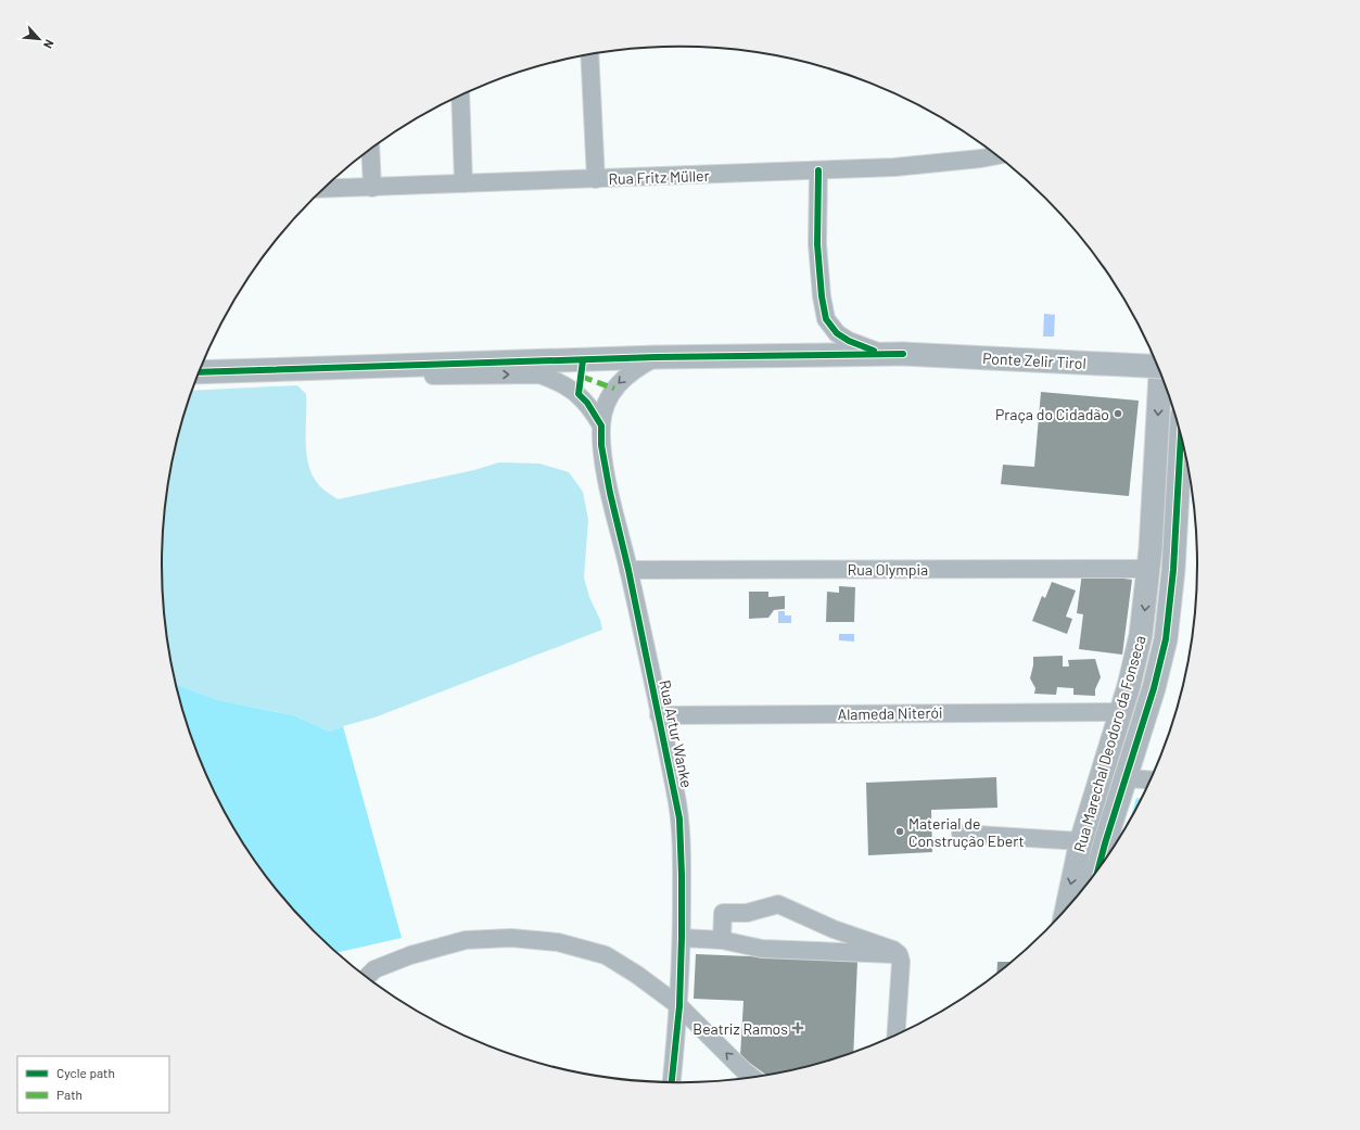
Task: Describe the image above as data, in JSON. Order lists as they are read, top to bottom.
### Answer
{
  "streets": {
    "main road": ["Ponte Zelir Tirol", "Rua Marechal Deodoro da Fonseca"],
    "street": [
      "Rua Fritz Müller",
      "Rua Olympia",
      "Alameda Niterói",
      "Rua Artur Wanke"
    ]
  },
  "crossings": [
    ["Ponte Zelir Tirol", "Rua Artur Wanke"],
    ["Rua Olympia", "Rua Artur Wanke"],
    ["Rua Olympia", "Rua Marechal Deodoro da Fonseca"],
    ["Alameda Niterói", "Rua Artur Wanke"],
    ["Alameda Niterói", "Rua Marechal Deodoro da Fonseca"]
  ],
  "places": {
    "other": ["Praça do Cidadão", "Material de Construção Ebert"],
    "health": ["Beatriz Ramos"]
  },
  "legend": ["Cycle path", "Path"],
  "north": "bottom right"
}
